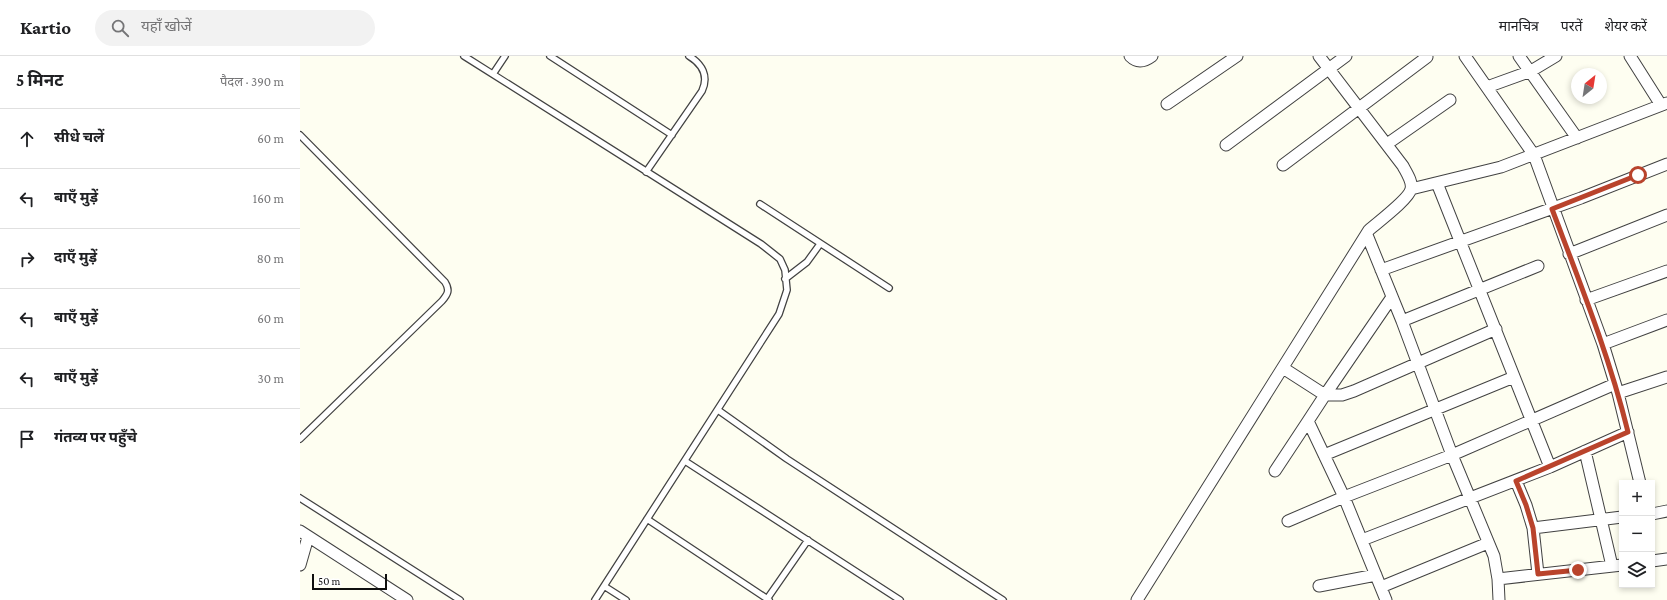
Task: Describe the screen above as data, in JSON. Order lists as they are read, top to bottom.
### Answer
{
  "scale_bar": "50 m",
  "north": "top right",
  "page": {
    "header": "Kartio",
    "search": "यहाँ खोजें",
    "nav": ["मानचित्र", "परतें", "शेयर करें"],
    "heading": ["5 मिनट", "पैदल · 390 m"],
    "list": [
      ["सीधे चलें", "60 m"],
      ["बाएँ मुड़ें", "160 m"],
      ["दाएँ मुड़ें", "80 m"],
      ["बाएँ मुड़ें", "60 m"],
      ["बाएँ मुड़ें", "30 m"],
      "गंतव्य पर पहुँचे"
    ],
    "map_buttons": ["+", "−"],
    "scale": "50 m"
  }
}
